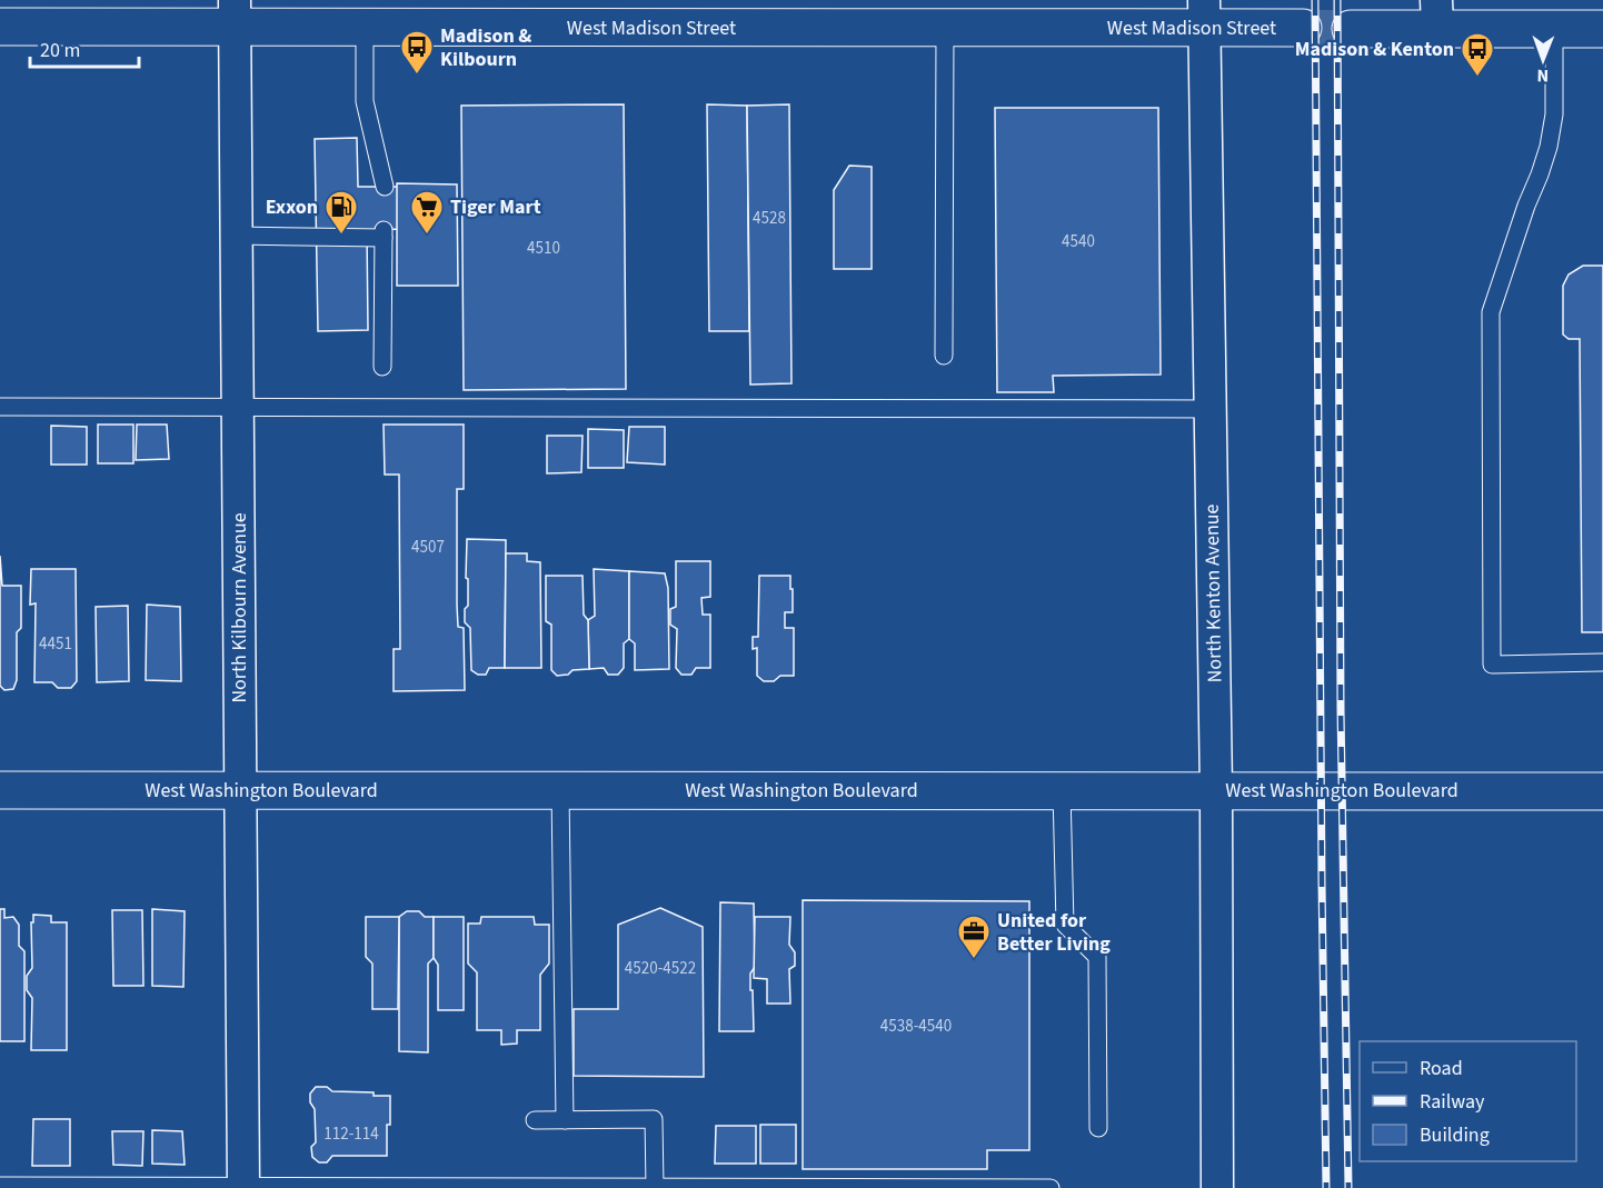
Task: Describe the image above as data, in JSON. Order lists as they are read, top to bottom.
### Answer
{
  "streets": {
    "street": [
      "West Madison Street",
      "North Kenton Avenue",
      "North Kilbourn Avenue",
      "West Washington Boulevard"
    ]
  },
  "crossings": [
    ["West Madison Street", "North Kenton Avenue"],
    ["West Madison Street", "North Kilbourn Avenue"],
    ["North Kenton Avenue", "West Washington Boulevard"],
    ["North Kilbourn Avenue", "West Washington Boulevard"]
  ],
  "places": {
    "bus stop": ["Madison & Kilbourn", "Madison & Kenton"],
    "fuel station": ["Exxon"],
    "supermarket": ["Tiger Mart"],
    "office": ["United for Better Living"]
  },
  "house_numbers": [
    "4528",
    "4540",
    "4510",
    "4507",
    "4451",
    "4520-4522",
    "4538-4540",
    "112-114"
  ],
  "legend": ["Road", "Railway", "Building"],
  "scale_bar": "20 m",
  "north": "bottom"
}
